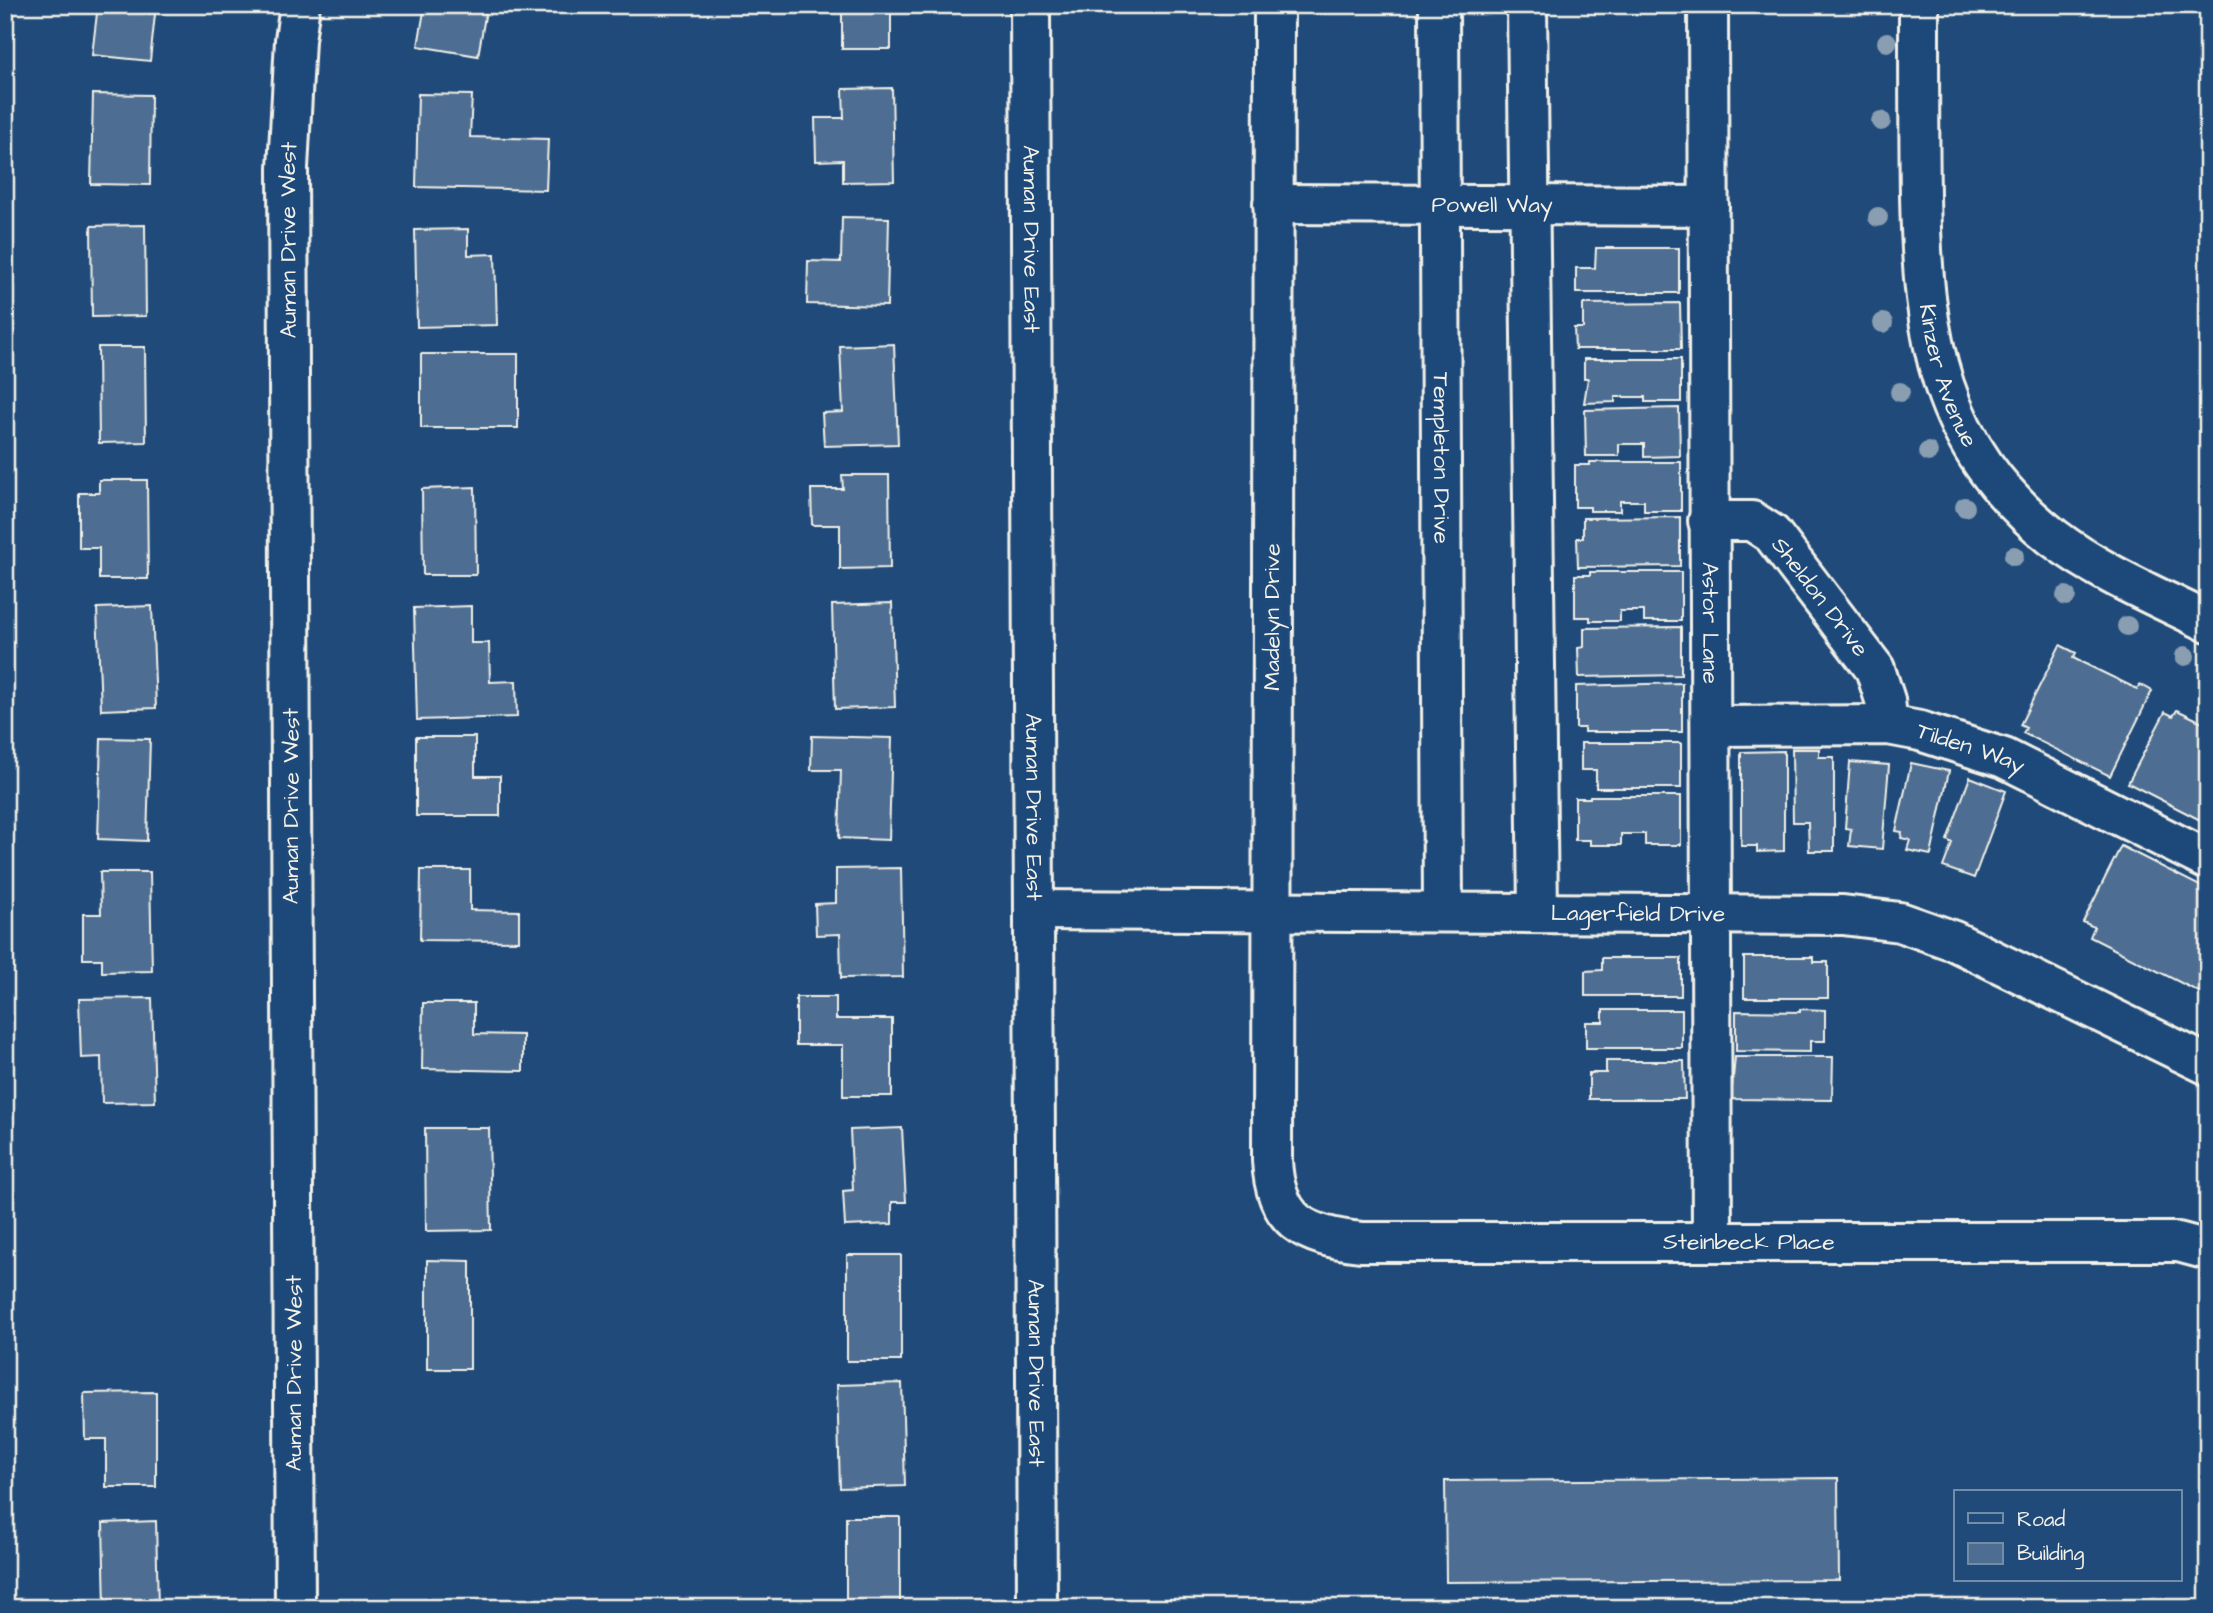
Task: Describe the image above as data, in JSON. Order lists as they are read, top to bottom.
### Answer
{
  "streets": {
    "street": [
      "Powell Way",
      "Auman Drive West",
      "Auman Drive East",
      "Kinzer Avenue",
      "Templeton Drive",
      "Sheldon Drive",
      "Madelyn Drive",
      "Astor Lane",
      "Tilden Way",
      "Lagerfield Drive",
      "Steinbeck Place"
    ]
  },
  "crossings": [
    ["Powell Way", "Templeton Drive"],
    ["Powell Way", "Madelyn Drive"],
    ["Powell Way", "Astor Lane"],
    ["Auman Drive East", "Lagerfield Drive"],
    ["Templeton Drive", "Lagerfield Drive"],
    ["Sheldon Drive", "Astor Lane"],
    ["Sheldon Drive", "Tilden Way"],
    ["Madelyn Drive", "Lagerfield Drive"],
    ["Madelyn Drive", "Steinbeck Place"],
    ["Astor Lane", "Tilden Way"],
    ["Astor Lane", "Lagerfield Drive"],
    ["Astor Lane", "Steinbeck Place"]
  ],
  "legend": ["Road", "Building"]
}
